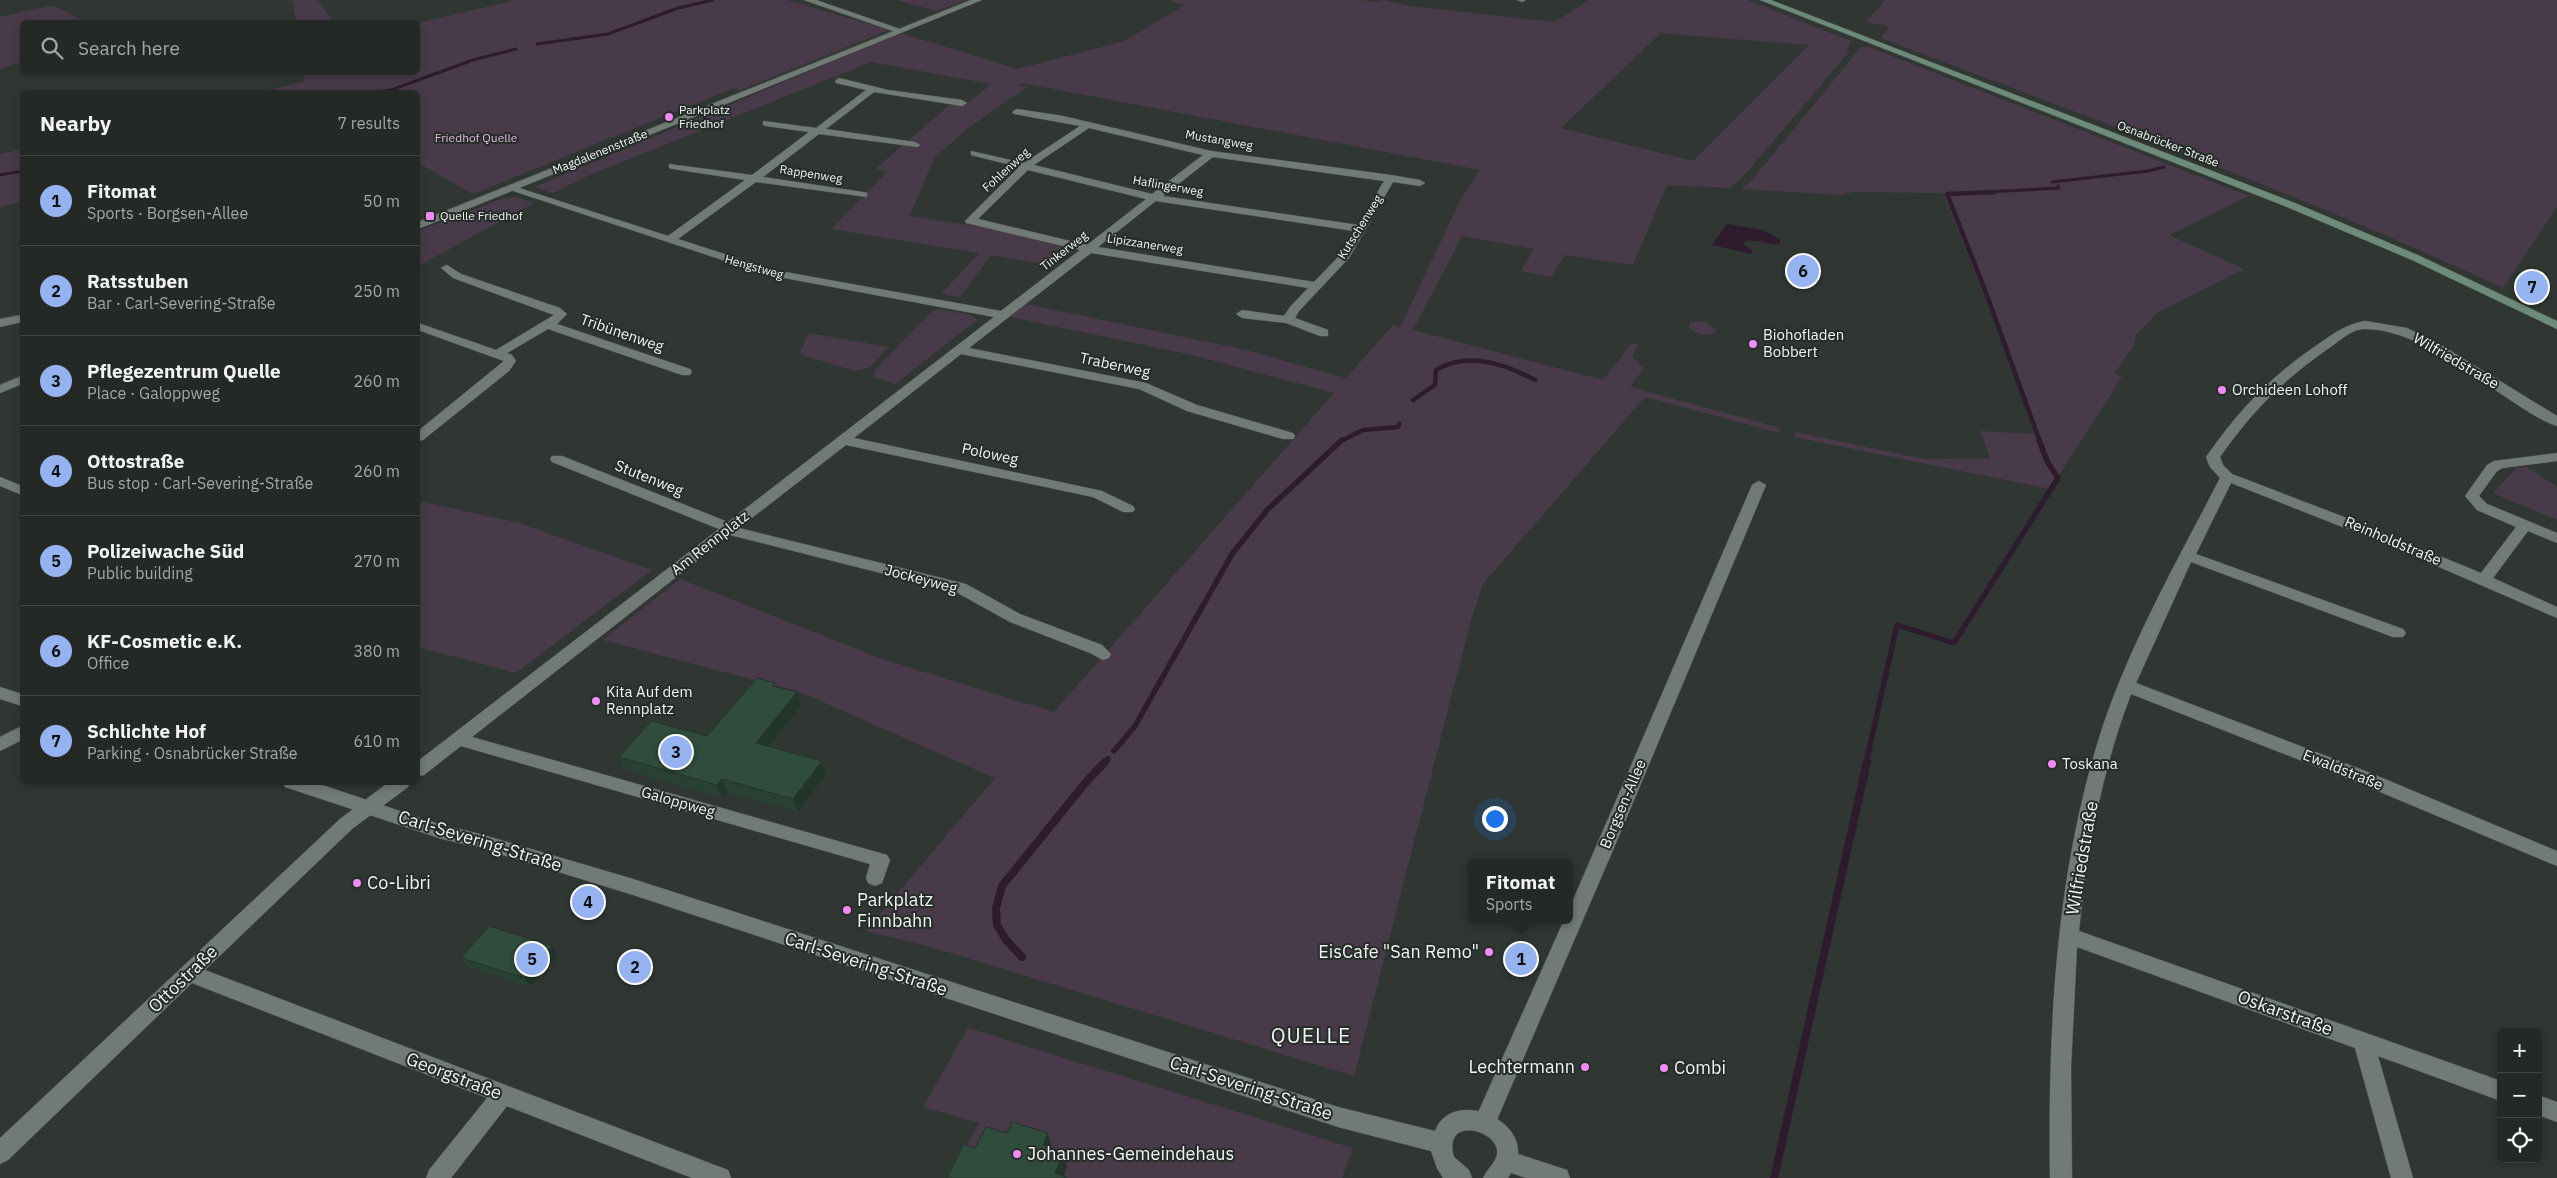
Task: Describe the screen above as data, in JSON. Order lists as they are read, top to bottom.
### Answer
{
  "streets": {
    "main road": ["Osnabrücker Straße"],
    "street": [
      "Mustangweg",
      "Magdalenenstraße",
      "Fohlenweg",
      "Rappenweg",
      "Haflingerweg",
      "Kutschenweg",
      "Lipizzanerweg",
      "Tinkerweg",
      "Hengstweg",
      "Tribünenweg",
      "Wilfriedstraße",
      "Traberweg",
      "Poloweg",
      "Stutenweg",
      "Reinholdstraße",
      "Am Rennplatz",
      "Jockeyweg",
      "Ewaldstraße",
      "Galoppweg",
      "Borgsen-Allee",
      "Carl-Severing-Straße",
      "Ottostraße",
      "Oskarstraße",
      "Georgstraße"
    ]
  },
  "crossings": [
    ["Mustangweg", "Fohlenweg"],
    ["Mustangweg", "Kutschenweg"],
    ["Mustangweg", "Tinkerweg"],
    ["Magdalenenstraße", "Hengstweg"],
    ["Fohlenweg", "Haflingerweg"],
    ["Fohlenweg", "Lipizzanerweg"],
    ["Rappenweg", "Hengstweg"],
    ["Haflingerweg", "Kutschenweg"],
    ["Haflingerweg", "Tinkerweg"],
    ["Kutschenweg", "Lipizzanerweg"],
    ["Lipizzanerweg", "Tinkerweg"],
    ["Tinkerweg", "Hengstweg"],
    ["Tinkerweg", "Am Rennplatz"],
    ["Hengstweg", "Am Rennplatz"],
    ["Wilfriedstraße", "Reinholdstraße"],
    ["Wilfriedstraße", "Ewaldstraße"],
    ["Wilfriedstraße", "Oskarstraße"],
    ["Traberweg", "Am Rennplatz"],
    ["Poloweg", "Am Rennplatz"],
    ["Stutenweg", "Am Rennplatz"],
    ["Stutenweg", "Jockeyweg"],
    ["Am Rennplatz", "Jockeyweg"],
    ["Am Rennplatz", "Galoppweg"],
    ["Carl-Severing-Straße", "Ottostraße"],
    ["Ottostraße", "Georgstraße"]
  ],
  "districts": ["QUELLE"],
  "parks": ["Friedhof Quelle"],
  "places": {
    "other": [
      "Parkplatz Friedhof",
      "Biohofladen Bobbert",
      "Orchideen Lohoff",
      "Kita Auf dem Rennplatz",
      "Toskana",
      "Co-Libri",
      "Parkplatz Finnbahn",
      "EisCafe \"San Remo\"",
      "Lechtermann",
      "Combi",
      "Johannes-Gemeindehaus"
    ],
    "transit": ["Quelle Friedhof"]
  },
  "page": {
    "search": "Search here",
    "heading": ["Nearby", "7 results"],
    "list": [
      {
        "mark": "1",
        "name": "Fitomat",
        "note": "Sports · Borgsen-Allee",
        "value": "50 m"
      },
      {
        "mark": "2",
        "name": "Ratsstuben",
        "note": "Bar · Carl-Severing-Straße",
        "value": "250 m"
      },
      {
        "mark": "3",
        "name": "Pflegezentrum Quelle",
        "note": "Place · Galoppweg",
        "value": "260 m"
      },
      {
        "mark": "4",
        "name": "Ottostraße",
        "note": "Bus stop · Carl-Severing-Straße",
        "value": "260 m"
      },
      {
        "mark": "5",
        "name": "Polizeiwache Süd",
        "note": "Public building",
        "value": "270 m"
      },
      {
        "mark": "6",
        "name": "KF-Cosmetic e.K.",
        "note": "Office",
        "value": "380 m"
      },
      {
        "mark": "7",
        "name": "Schlichte Hof",
        "note": "Parking · Osnabrücker Straße",
        "value": "610 m"
      }
    ],
    "pins": [
      "6",
      "7",
      "3",
      "4",
      "1",
      "5",
      "2"
    ],
    "popup": ["Fitomat", "Sports"],
    "map_buttons": ["+", "−"]
  }
}
